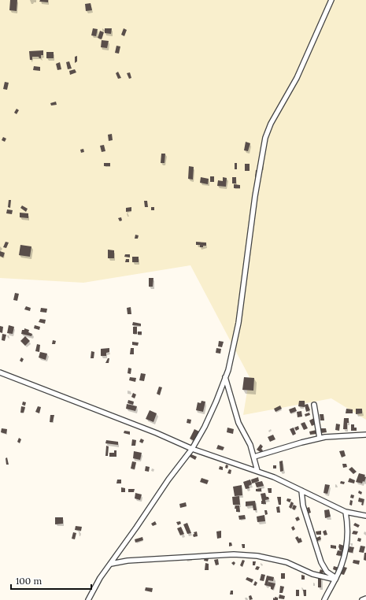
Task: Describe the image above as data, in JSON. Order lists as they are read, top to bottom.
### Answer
{
  "scale_bar": "100 m"
}
